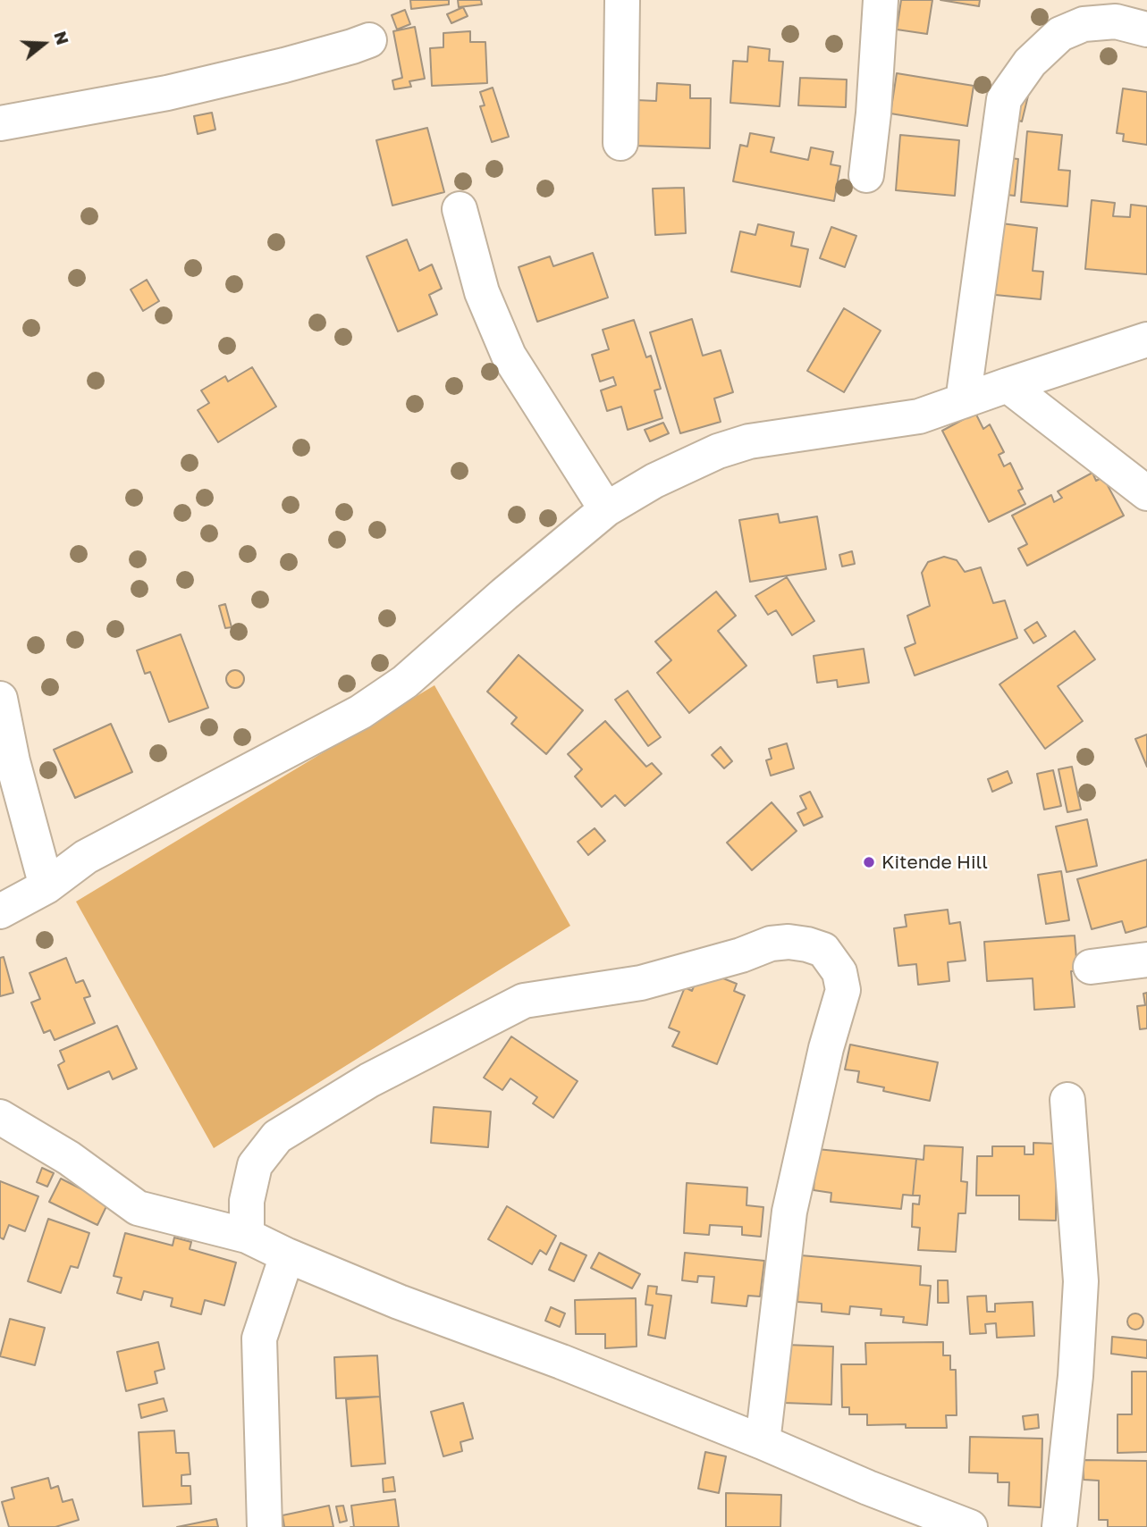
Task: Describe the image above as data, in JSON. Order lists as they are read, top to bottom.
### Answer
{
  "places": ["Kitende Hill"],
  "north": "right"
}
